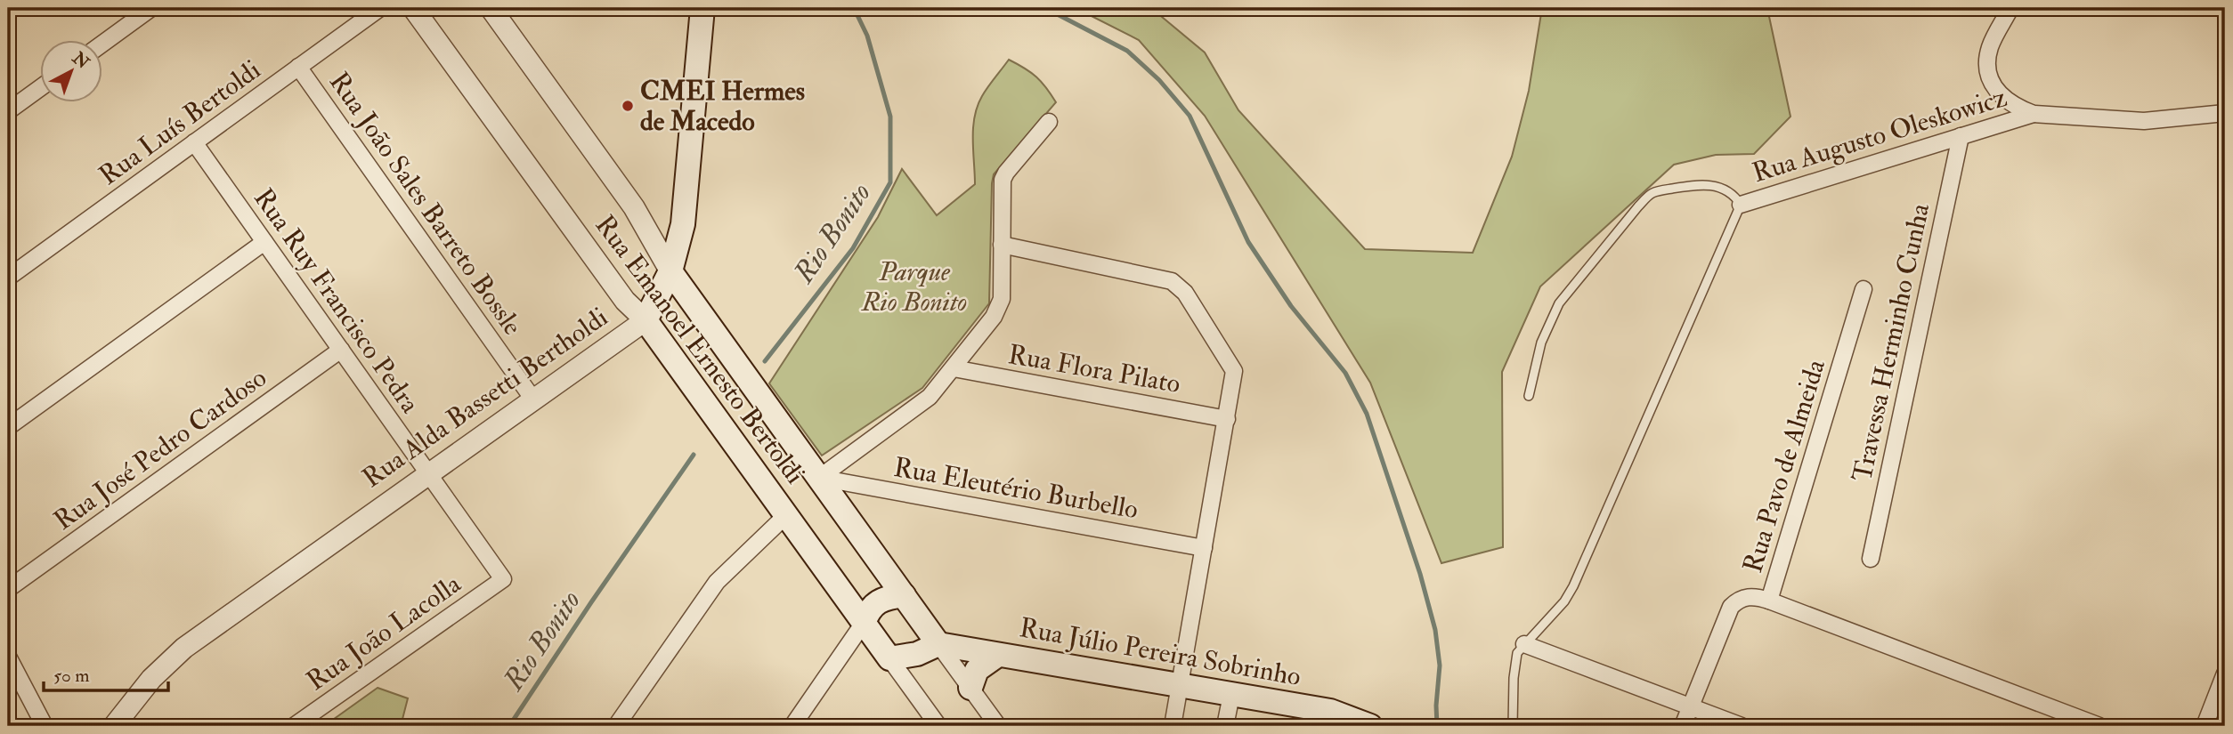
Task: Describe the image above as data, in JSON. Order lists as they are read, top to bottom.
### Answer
{
  "streets": {
    "main road": ["Rua Emanoel Ernesto Bertoldi", "Rua Alda Bassetti Bertholdi", "Rua Júlio Pereira Sobrinho"],
    "street": [
      "Rua Luís Bertoldi",
      "Rua Augusto Oleskowicz",
      "Rua João Sales Barreto Bossle",
      "Rua Ruy Francisco Pedra",
      "Travessa Herminho Cunha",
      "Rua Flora Pilato",
      "Rua José Pedro Cardoso",
      "Rua Pavo de Almeida",
      "Rua Eleutério Burbello",
      "Rua João Lacolla"
    ]
  },
  "crossings": [
    ["Rua Luís Bertoldi", "Rua João Sales Barreto Bossle"],
    ["Rua Luís Bertoldi", "Rua Ruy Francisco Pedra"],
    ["Rua Augusto Oleskowicz", "Travessa Herminho Cunha"],
    ["Rua João Sales Barreto Bossle", "Rua Alda Bassetti Bertholdi"],
    ["Rua Ruy Francisco Pedra", "Rua Alda Bassetti Bertholdi"],
    ["Rua Ruy Francisco Pedra", "Rua José Pedro Cardoso"],
    ["Rua Ruy Francisco Pedra", "Rua João Lacolla"],
    ["Rua Emanoel Ernesto Bertoldi", "Rua Alda Bassetti Bertholdi"],
    ["Rua Emanoel Ernesto Bertoldi", "Rua Eleutério Burbello"],
    ["Rua Emanoel Ernesto Bertoldi", "Rua Júlio Pereira Sobrinho"]
  ],
  "water": ["Rio Bonito"],
  "parks": ["Parque Rio Bonito"],
  "places": ["CMEI Hermes de Macedo"],
  "scale_bar": "50 m",
  "north": "top right"
}
